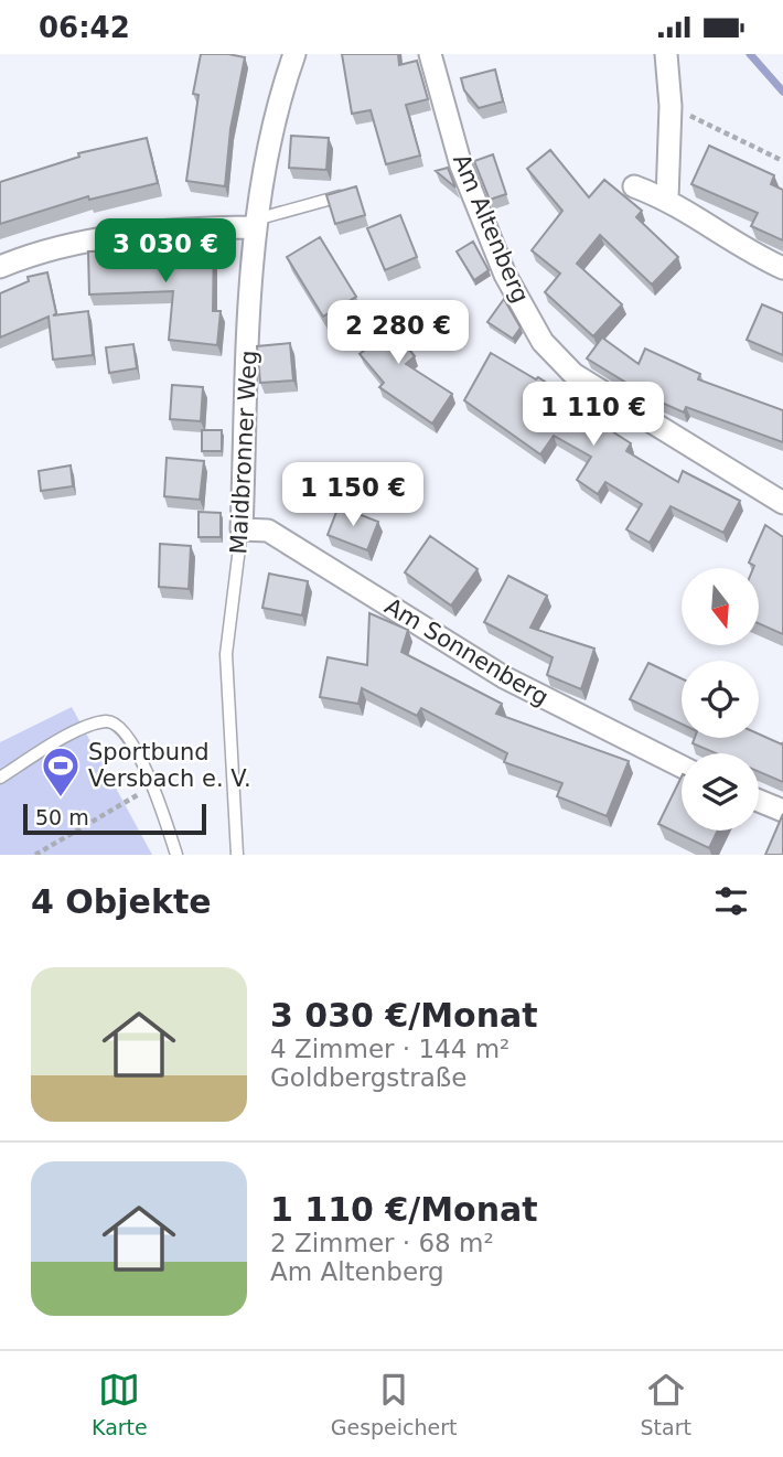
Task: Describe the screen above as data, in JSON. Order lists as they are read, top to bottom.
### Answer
{
  "streets": {
    "street": ["Am Altenberg", "Maidbronner Weg", "Am Sonnenberg"]
  },
  "crossings": [
    ["Maidbronner Weg", "Am Sonnenberg"]
  ],
  "places": {
    "sports": ["Sportbund Versbach e. V."]
  },
  "scale_bar": "50 m",
  "north": "bottom",
  "page": {
    "status": "06:42",
    "price": [
      "3 030 €",
      "2 280 €",
      "1 110 €",
      "1 150 €"
    ],
    "scale": "50 m",
    "heading": "4 Objekte",
    "list": [
      {
        "name": "3 030 €/Monat",
        "note": "4 Zimmer · 144 m² · Goldbergstraße"
      },
      {
        "name": "1 110 €/Monat",
        "note": "2 Zimmer · 68 m² · Am Altenberg"
      }
    ],
    "tabs": ["Karte", "Gespeichert", "Start"]
  }
}
